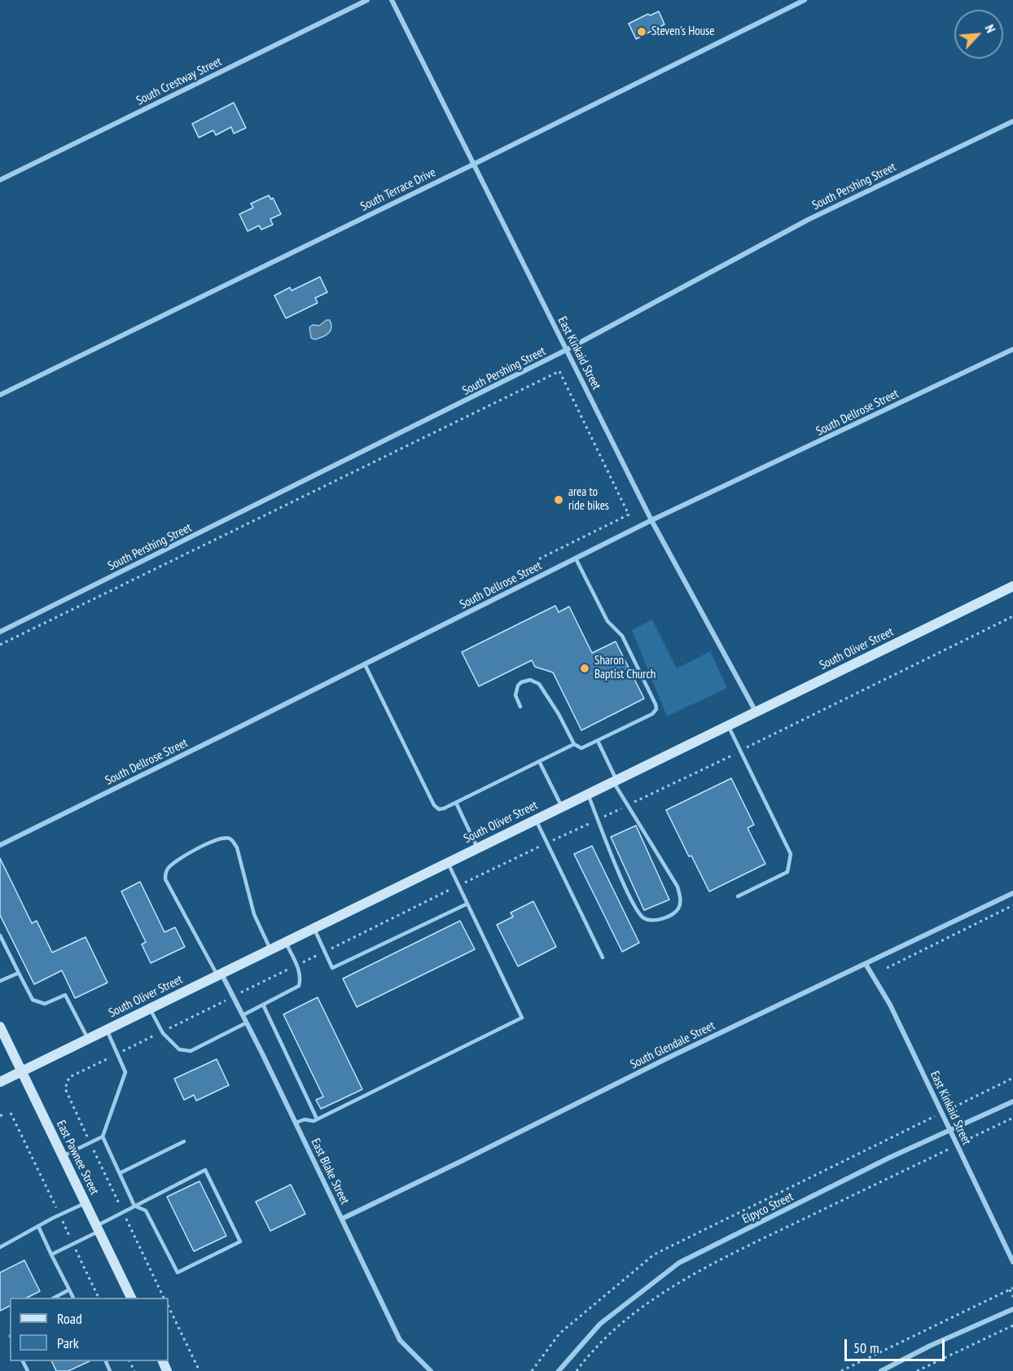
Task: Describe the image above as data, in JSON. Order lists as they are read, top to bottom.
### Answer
{
  "streets": {
    "main road": ["South Oliver Street", "East Pawnee Street"],
    "street": [
      "South Crestway Street",
      "South Pershing Street",
      "South Terrace Drive",
      "East Kinkaid Street",
      "South Dellrose Street",
      "South Glendale Street",
      "East Blake Street",
      "Elpyco Street"
    ]
  },
  "crossings": [
    ["South Pershing Street", "East Kinkaid Street"],
    ["South Terrace Drive", "East Kinkaid Street"],
    ["East Kinkaid Street", "South Dellrose Street"],
    ["East Kinkaid Street", "South Oliver Street"],
    ["East Kinkaid Street", "South Glendale Street"],
    ["East Kinkaid Street", "Elpyco Street"],
    ["South Oliver Street", "East Pawnee Street"],
    ["South Oliver Street", "East Blake Street"],
    ["South Glendale Street", "East Blake Street"]
  ],
  "places": ["Steven's House", "area to ride bikes", "Sharon Baptist Church"],
  "legend": ["Road", "Park"],
  "scale_bar": "50 m",
  "north": "top right"
}
